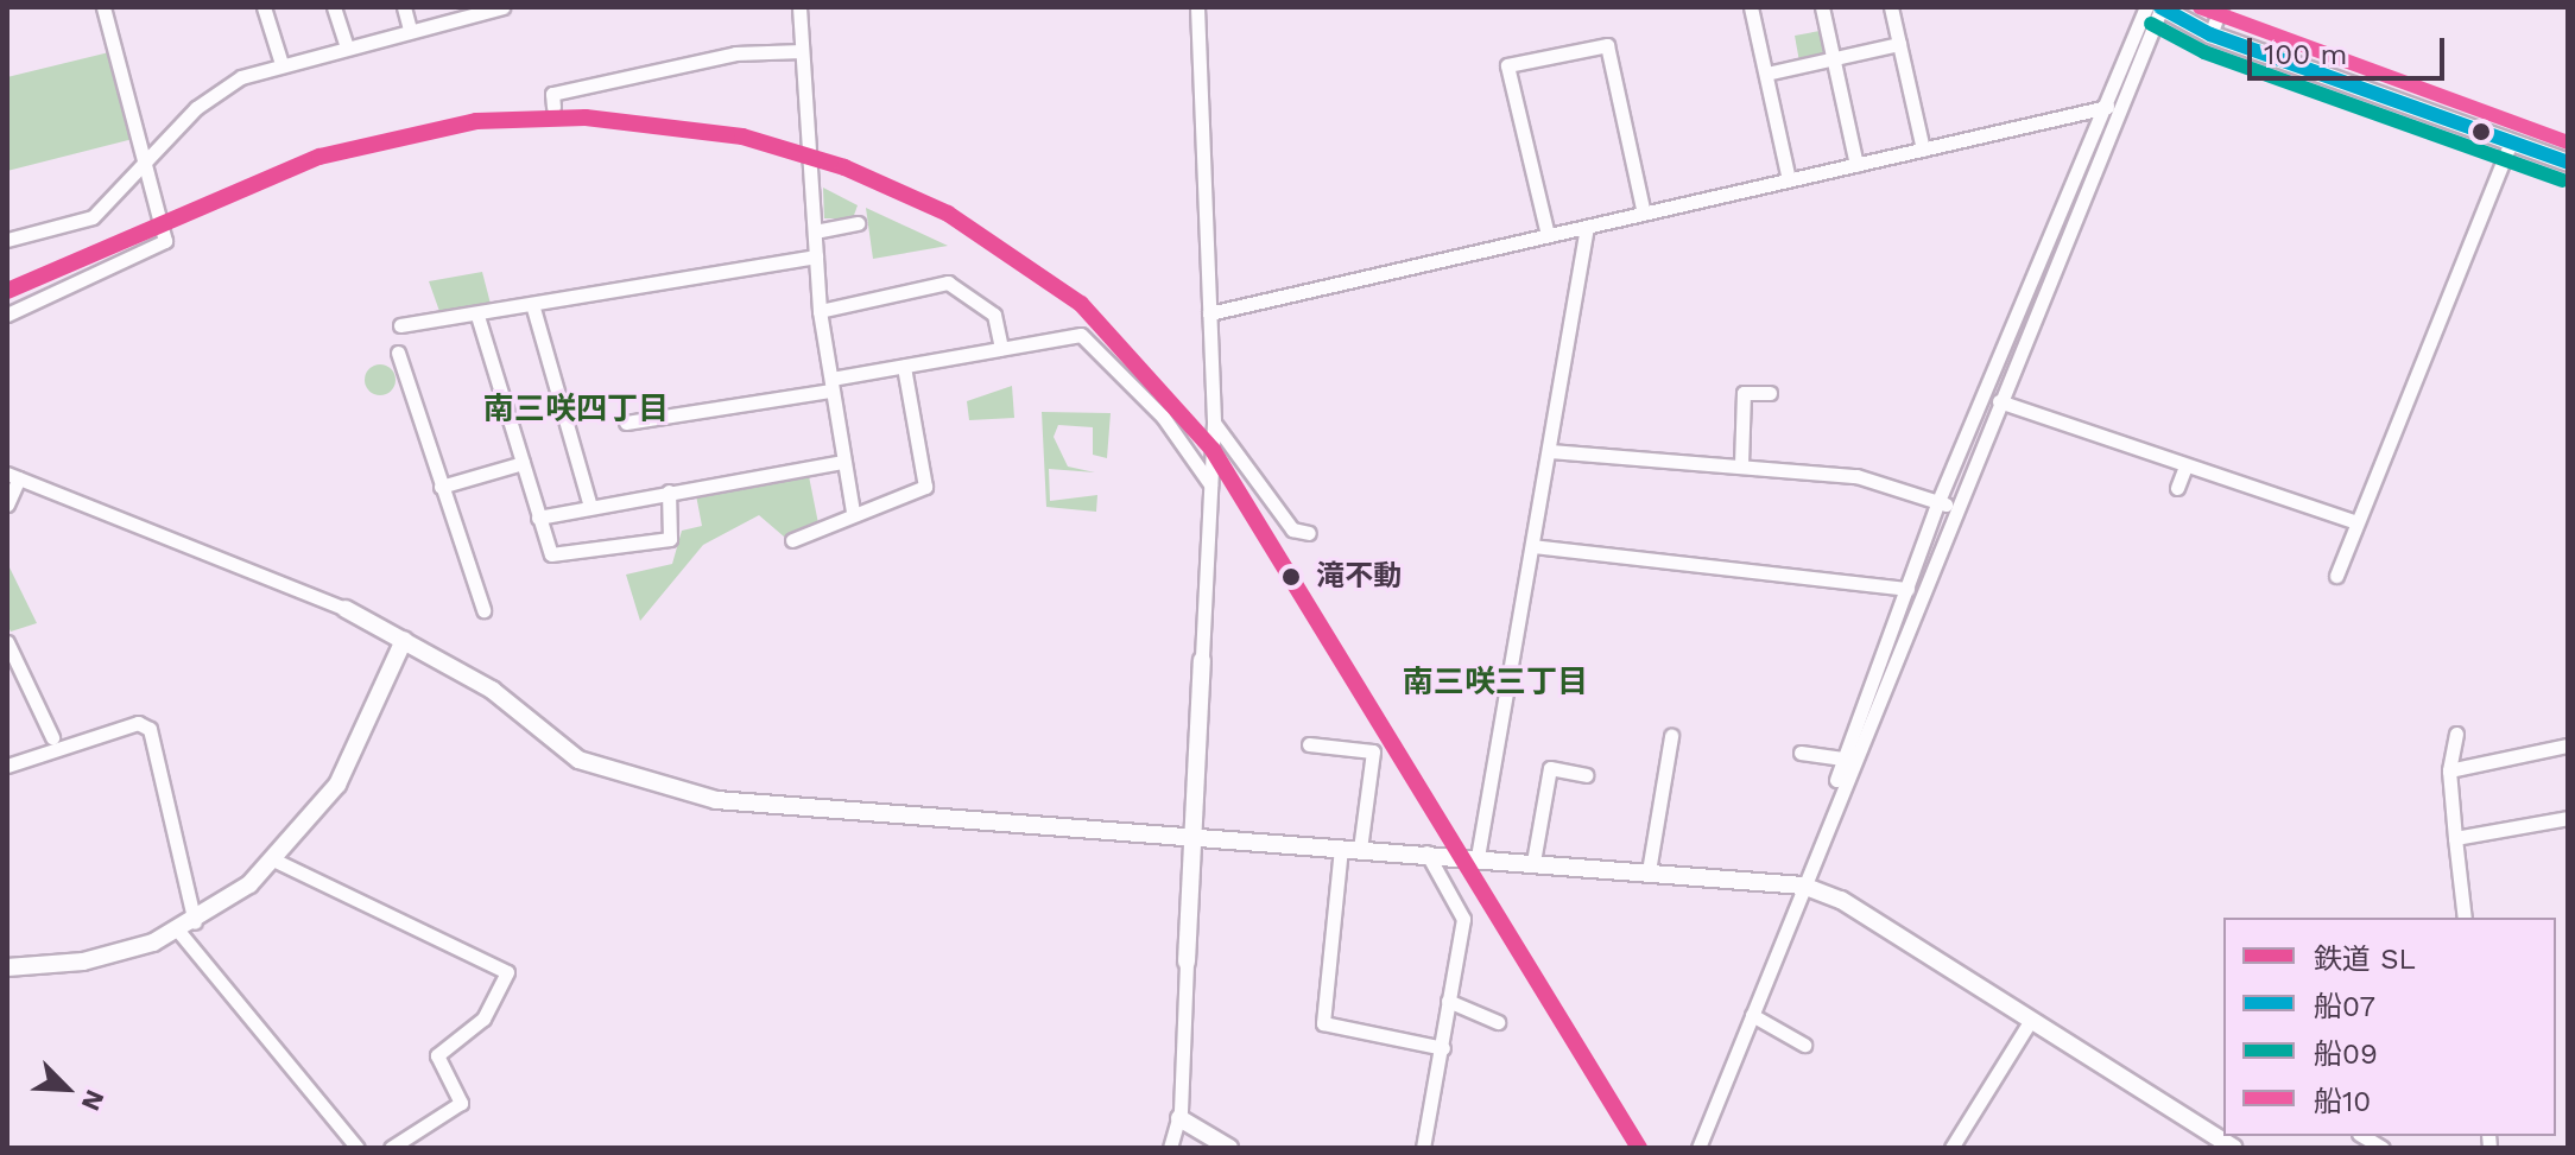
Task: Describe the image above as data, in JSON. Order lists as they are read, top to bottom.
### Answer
{
  "districts": ["南三咲四丁目", "南三咲三丁目"],
  "places": ["滝不動"],
  "lines": [
    "transit line 船07",
    "transit line 船10",
    "transit line 船09",
    "rail line SL"
  ],
  "legend": [
    "鉄道 SL",
    "船07",
    "船09",
    "船10"
  ],
  "scale_bar": "100 m",
  "north": "bottom right"
}
